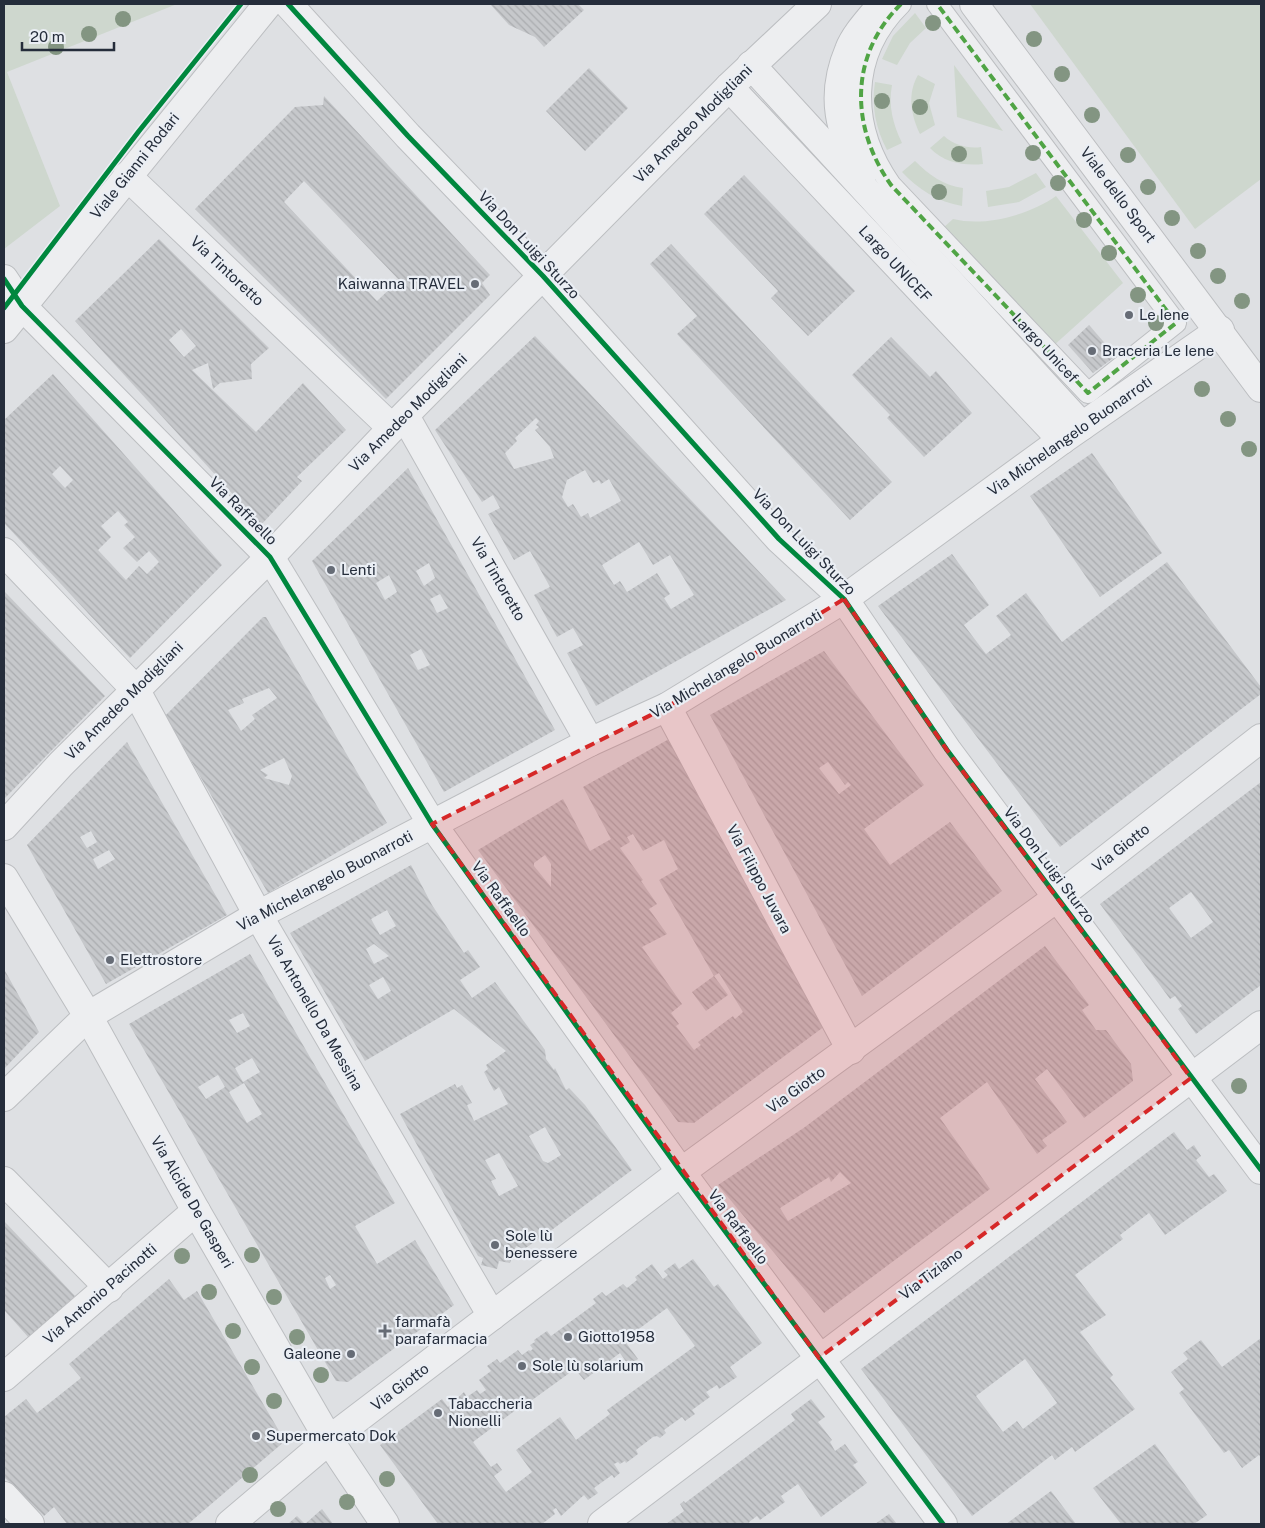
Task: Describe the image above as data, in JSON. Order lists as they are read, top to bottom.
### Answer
{
  "streets": {
    "street": [
      "Via Amedeo Modigliani",
      "Viale Gianni Rodari",
      "Viale dello Sport",
      "Via Don Luigi Sturzo",
      "Largo UNICEF",
      "Via Tintoretto",
      "Largo Unicef",
      "Via Michelangelo Buonarroti",
      "Via Raffaello",
      "Via Giotto",
      "Via Filippo Juvara",
      "Via Antonello Da Messina",
      "Via Alcide De Gasperi",
      "Via Tiziano",
      "Via Antonio Pacinotti"
    ]
  },
  "crossings": [
    ["Via Amedeo Modigliani", "Via Don Luigi Sturzo"],
    ["Via Amedeo Modigliani", "Largo UNICEF"],
    ["Via Amedeo Modigliani", "Via Tintoretto"],
    ["Via Amedeo Modigliani", "Via Raffaello"],
    ["Via Amedeo Modigliani", "Via Antonello Da Messina"],
    ["Viale Gianni Rodari", "Via Tintoretto"],
    ["Viale Gianni Rodari", "Via Raffaello"],
    ["Viale dello Sport", "Via Michelangelo Buonarroti"],
    ["Via Don Luigi Sturzo", "Via Michelangelo Buonarroti"],
    ["Via Don Luigi Sturzo", "Via Giotto"],
    ["Via Don Luigi Sturzo", "Via Tiziano"],
    ["Largo UNICEF", "Via Michelangelo Buonarroti"],
    ["Via Tintoretto", "Via Michelangelo Buonarroti"],
    ["Via Michelangelo Buonarroti", "Via Raffaello"],
    ["Via Michelangelo Buonarroti", "Via Filippo Juvara"],
    ["Via Michelangelo Buonarroti", "Via Antonello Da Messina"],
    ["Via Michelangelo Buonarroti", "Via Alcide De Gasperi"],
    ["Via Raffaello", "Via Giotto"],
    ["Via Raffaello", "Via Tiziano"],
    ["Via Giotto", "Via Filippo Juvara"],
    ["Via Giotto", "Via Antonello Da Messina"],
    ["Via Giotto", "Via Alcide De Gasperi"],
    ["Via Alcide De Gasperi", "Via Antonio Pacinotti"]
  ],
  "places": {
    "other": [
      "Kaiwanna TRAVEL",
      "Le Iene",
      "Braceria Le Iene",
      "Lenti",
      "Elettrostore",
      "Sole lù benessere",
      "Giotto1958",
      "Galeone",
      "Sole lù solarium",
      "Tabaccheria Nionelli",
      "Supermercato Dok"
    ],
    "health": ["farmafà parafarmacia"]
  },
  "scale_bar": "20 m"
}
